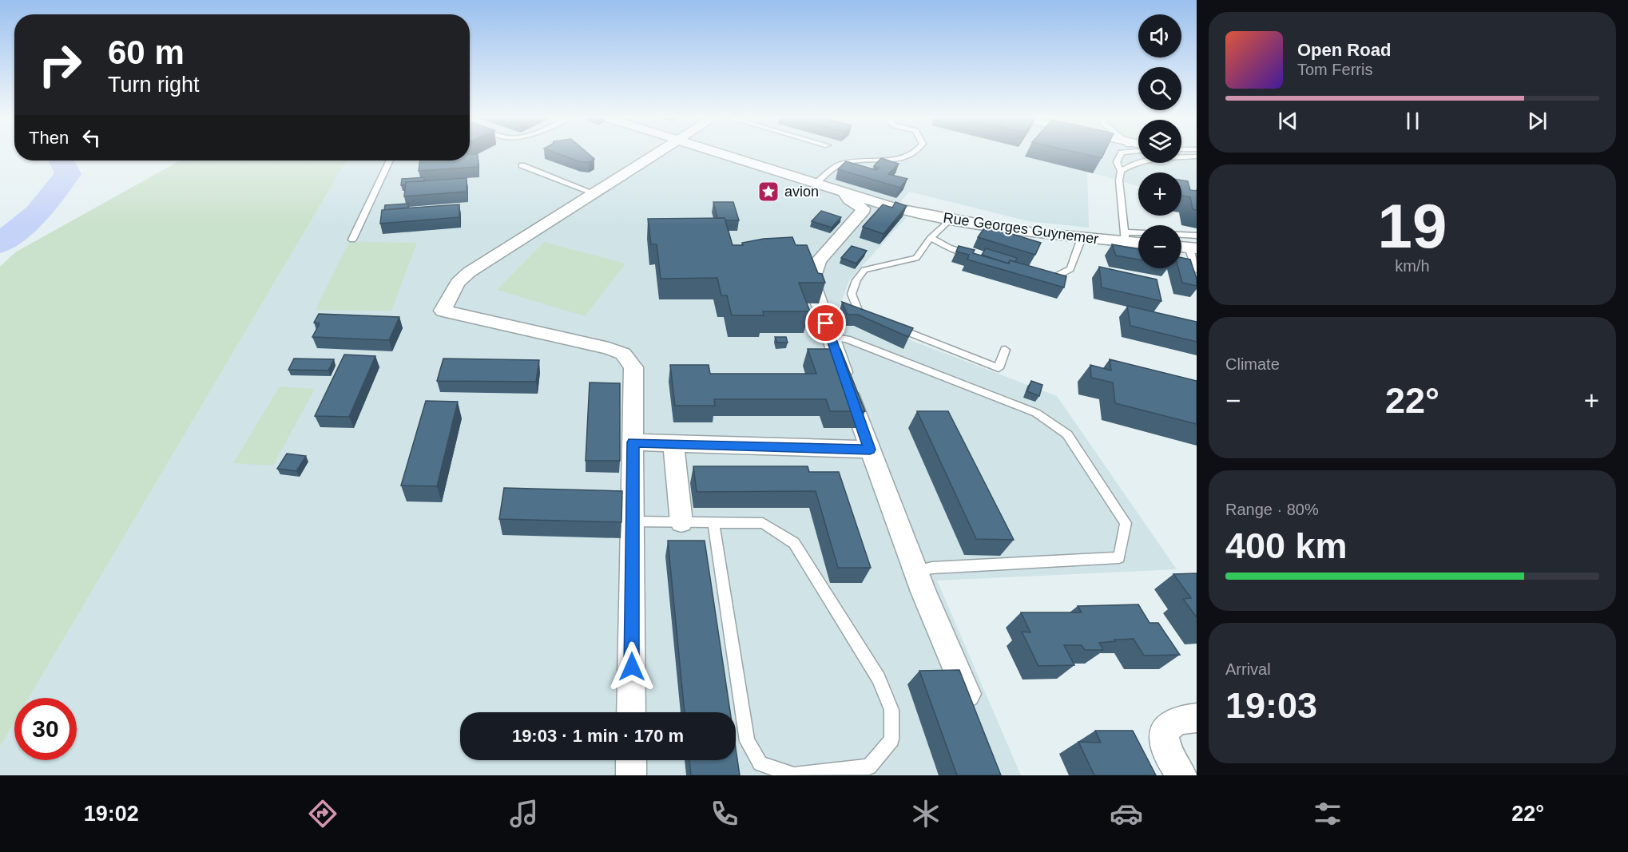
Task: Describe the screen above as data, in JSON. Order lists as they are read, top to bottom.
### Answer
{
  "streets": {
    "street": ["Rue Georges Guynemer"]
  },
  "places": {
    "place": ["avion"]
  },
  "page": {
    "map_buttons": ["+", "−"],
    "turn": ["60 m", "Turn right"],
    "song": ["Open Road", "Tom Ferris"],
    "then": "Then",
    "tile": [
      ["19", "km/h"],
      "Climate",
      ["Range · 80%", "400 km"],
      ["Arrival", "19:03"]
    ],
    "heat": ["−", "22°", "+"],
    "limit": "30",
    "trip": "19:03 · 1 min · 170 m",
    "tabs": ["19:02", "22°"]
  }
}
